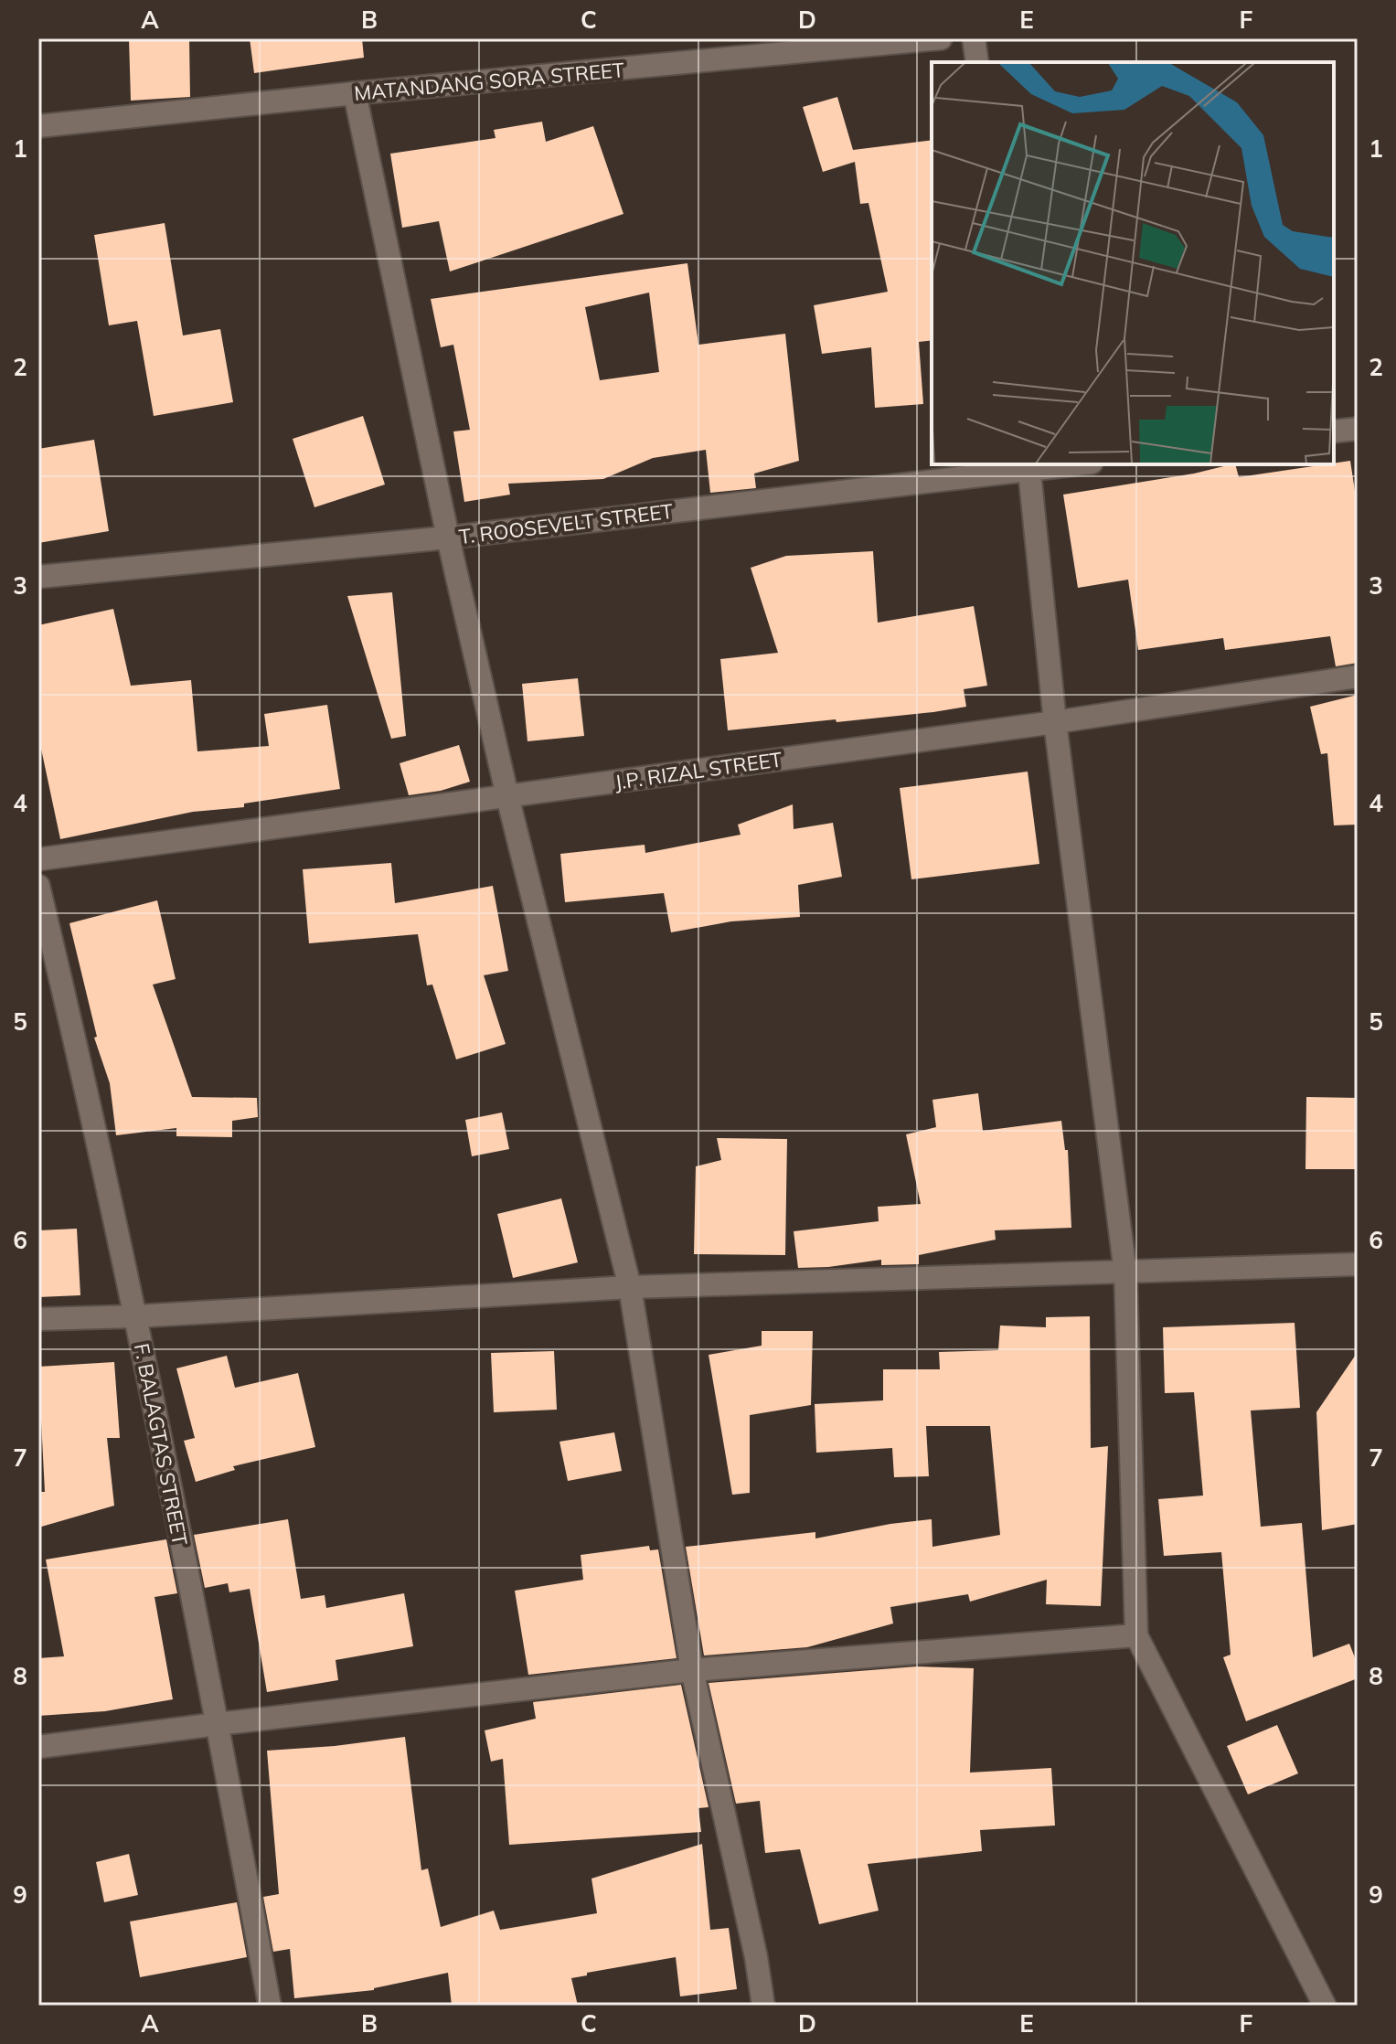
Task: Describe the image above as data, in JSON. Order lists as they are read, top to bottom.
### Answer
{
  "streets": {
    "street": [
      "MATANDANG SORA STREET",
      "T. ROOSEVELT STREET",
      "J.P. RIZAL STREET",
      "F. BALAGTAS STREET"
    ]
  },
  "grid": {
    "columns": [
      "A",
      "B",
      "C",
      "D",
      "E",
      "F"
    ],
    "rows": [
      "1",
      "2",
      "3",
      "4",
      "5",
      "6",
      "7",
      "8",
      "9"
    ]
  }
}
